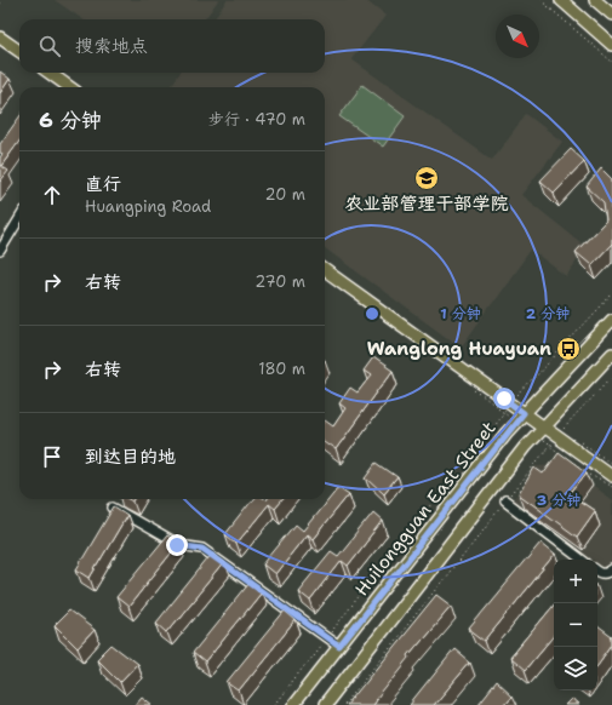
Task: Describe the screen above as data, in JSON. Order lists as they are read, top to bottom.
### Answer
{
  "streets": {
    "main road": ["Huilongguan East Street"]
  },
  "places": {
    "school or university": ["农业部管理干部学院"],
    "bus stop": ["Wanglong Huayuan"]
  },
  "north": "bottom right",
  "page": {
    "search": "搜索地点",
    "heading": ["6 分钟", "步行 · 470 m"],
    "list": [
      ["直行", "Huangping Road", "20 m"],
      ["右转", "270 m"],
      ["右转", "180 m"],
      "到达目的地"
    ],
    "map_buttons": ["+", "−"]
  },
  "rings": ["1 分钟", "2 分钟", "3 分钟"]
}
